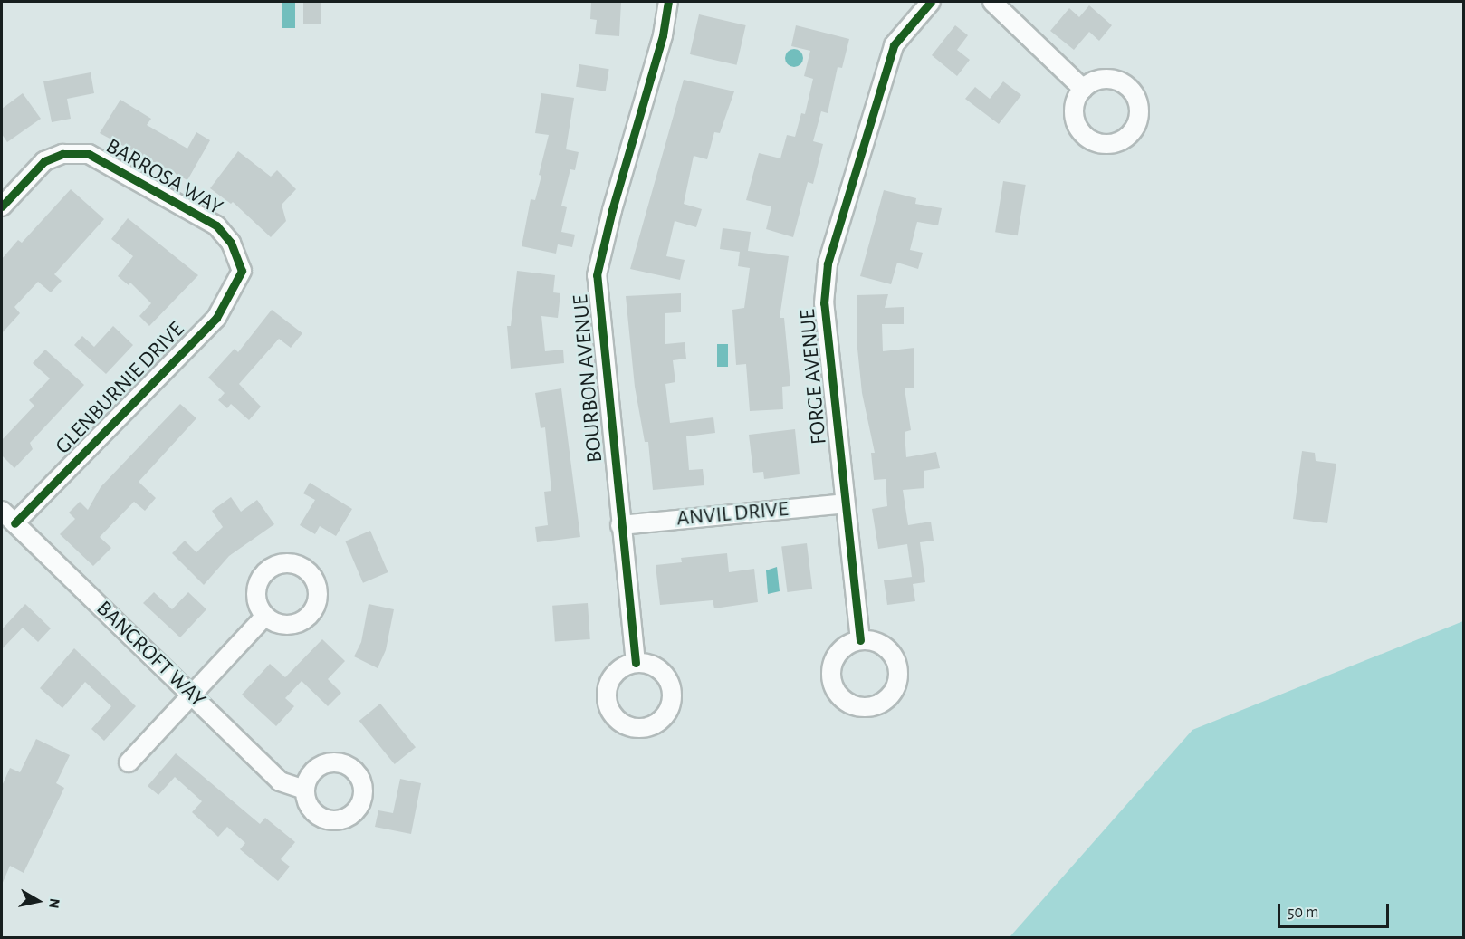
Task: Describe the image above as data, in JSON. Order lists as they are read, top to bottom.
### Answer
{
  "streets": {
    "street": [
      "BARROSA WAY",
      "FORGE AVENUE",
      "BOURBON AVENUE",
      "GLENBURNIE DRIVE",
      "ANVIL DRIVE",
      "BANCROFT WAY"
    ]
  },
  "crossings": [
    ["BARROSA WAY", "GLENBURNIE DRIVE"],
    ["FORGE AVENUE", "ANVIL DRIVE"],
    ["BOURBON AVENUE", "ANVIL DRIVE"],
    ["GLENBURNIE DRIVE", "BANCROFT WAY"]
  ],
  "scale_bar": "50 m",
  "north": "right"
}
